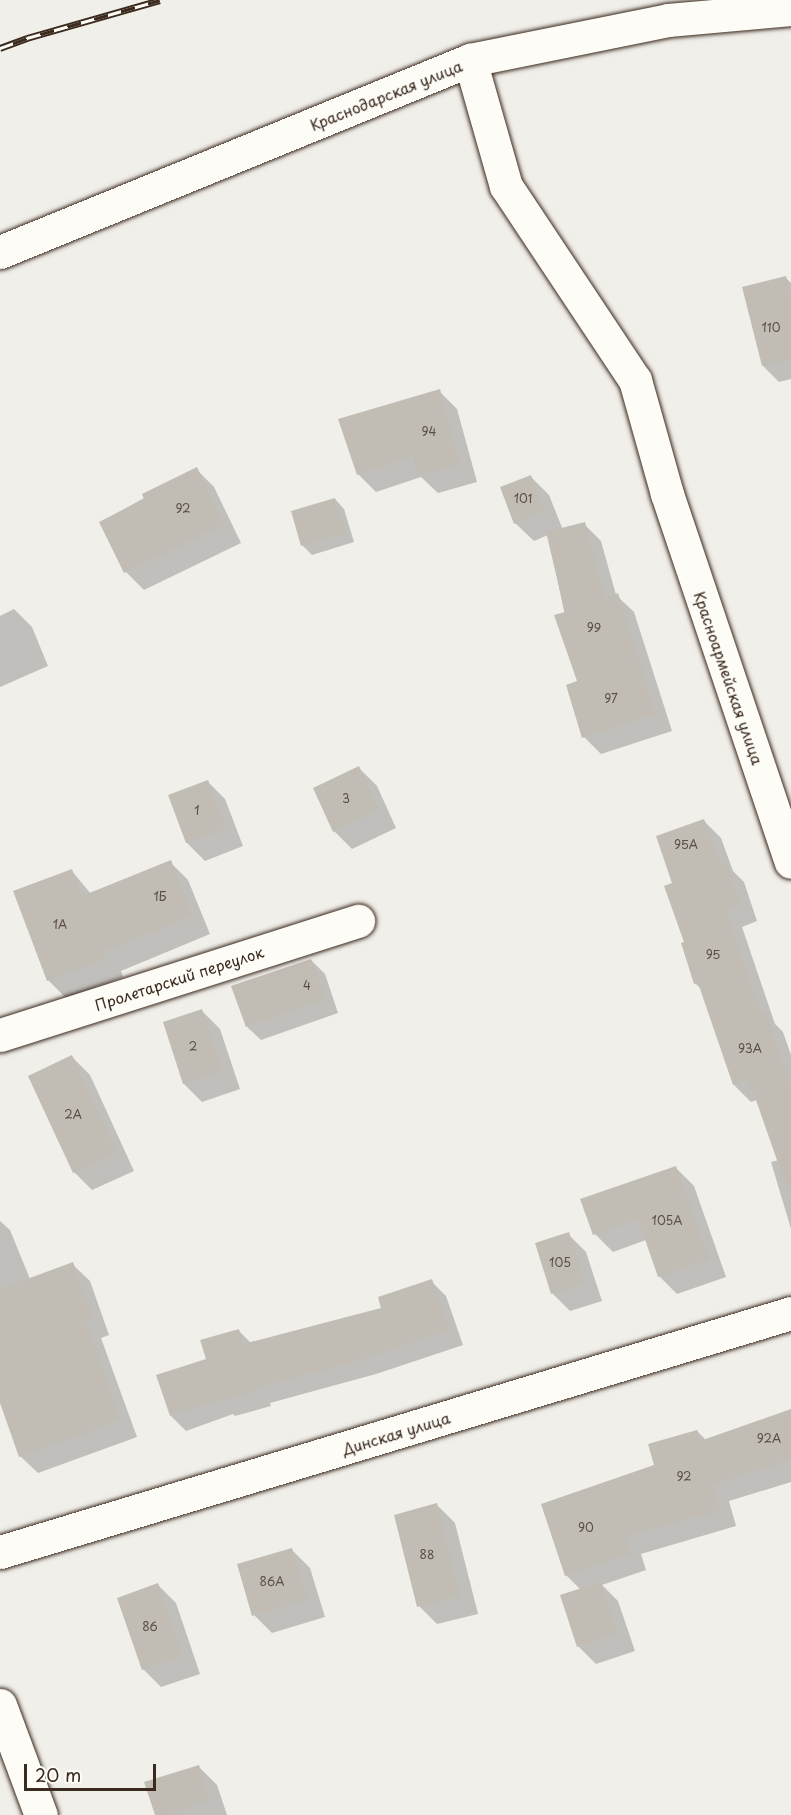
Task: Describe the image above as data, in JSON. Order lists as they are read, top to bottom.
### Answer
{
  "streets": {
    "street": [
      "Краснодарская улица",
      "Красноармейская улица",
      "Пролетарский переулок",
      "Динская улица"
    ]
  },
  "crossings": [
    ["Краснодарская улица", "Красноармейская улица"]
  ],
  "house_numbers": [
    "110",
    "94",
    "101",
    "92",
    "99",
    "97",
    "3",
    "1",
    "95А",
    "1Б",
    "1А",
    "95",
    "4",
    "2",
    "93А",
    "2А",
    "105А",
    "105",
    "92А",
    "92",
    "90",
    "88",
    "86А",
    "86"
  ],
  "scale_bar": "20 m"
}
